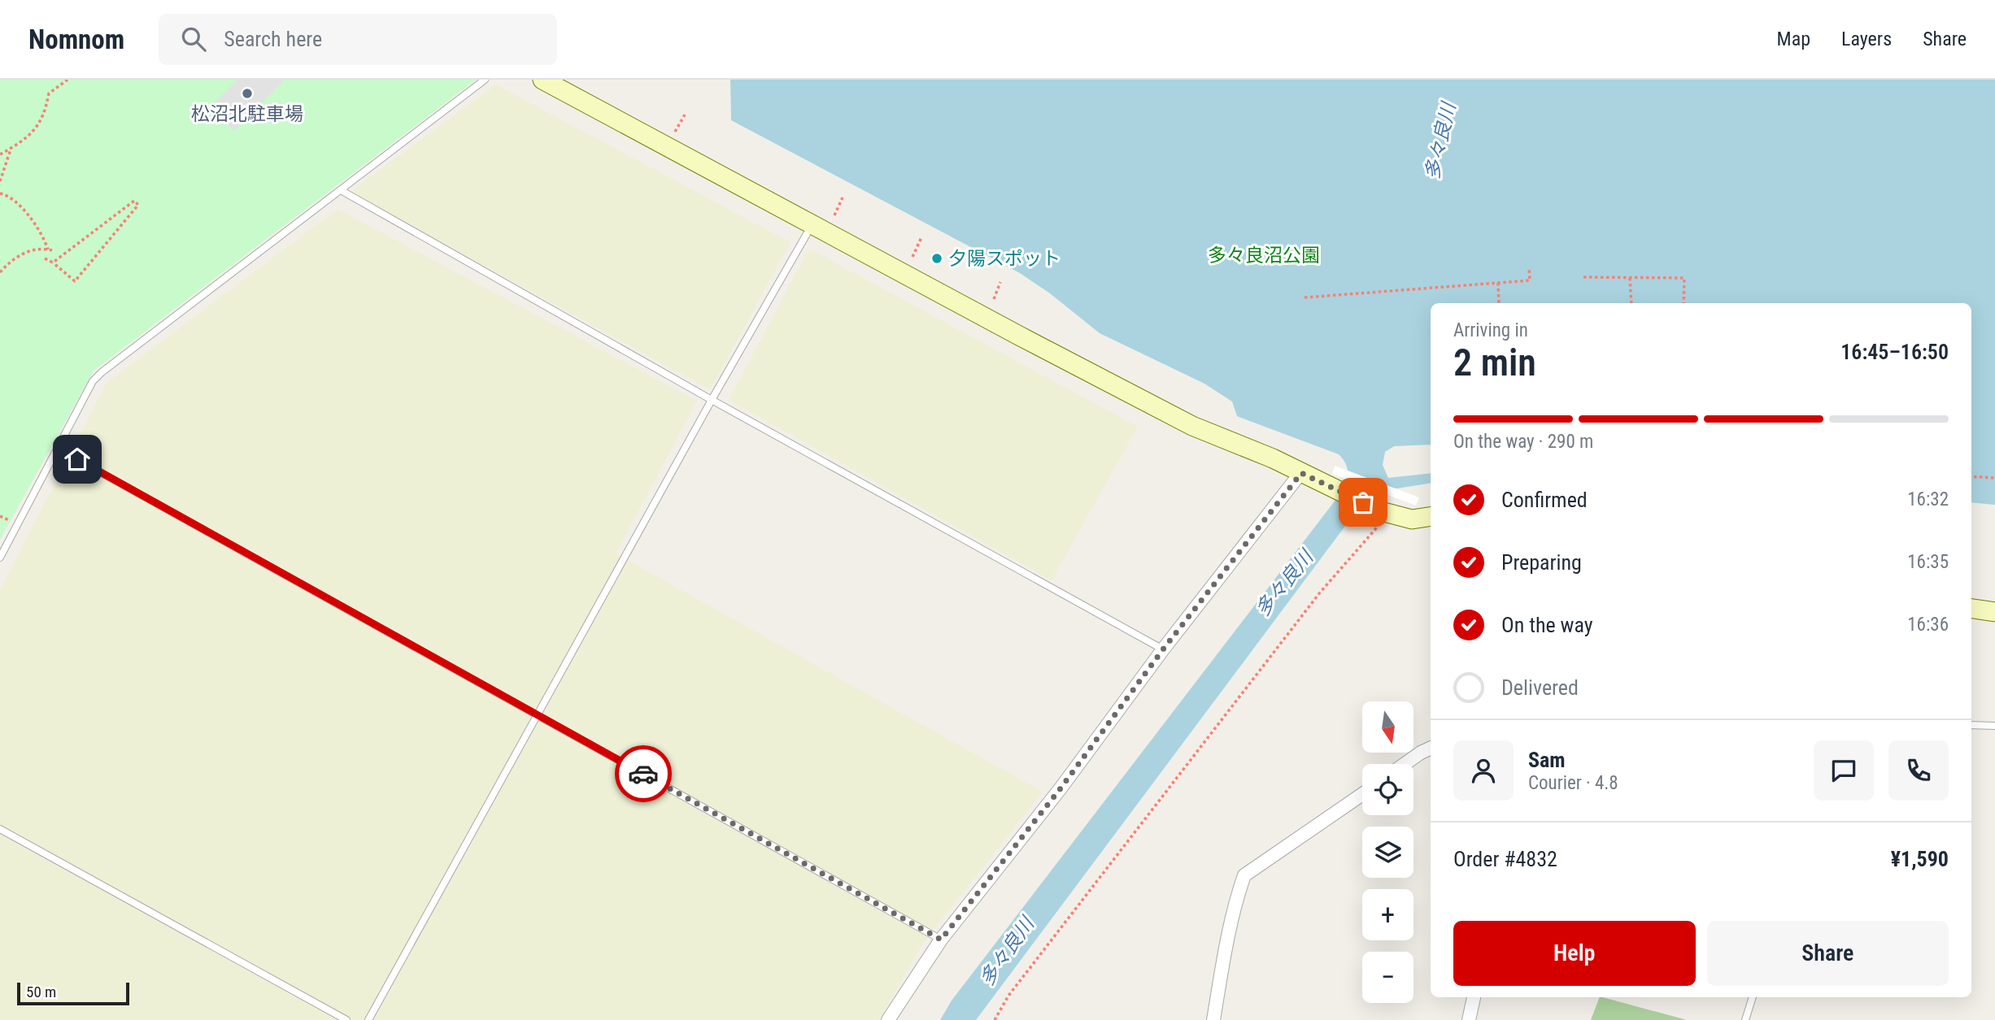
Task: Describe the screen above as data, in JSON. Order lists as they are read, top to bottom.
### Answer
{
  "water": ["多々良川"],
  "parks": ["多々良沼公園"],
  "places": ["松沼北駐車場", "夕陽スポット"],
  "scale_bar": "50 m",
  "north": "bottom",
  "page": {
    "header": "Nomnom",
    "search": "Search here",
    "nav": ["Map", "Layers", "Share"],
    "heading": ["2 min", "Arriving in", "16:45–16:50"],
    "panel": [
      "Sam",
      "Courier · 4.8",
      "Order #4832",
      "¥1,590"
    ],
    "bar": "On the way · 290 m",
    "list": [
      ["Confirmed", "16:32"],
      ["Preparing", "16:35"],
      ["On the way", "16:36"],
      "Delivered"
    ],
    "map_buttons": ["+", "−"],
    "buttons": ["Help", "Share"],
    "scale": "50 m"
  }
}
